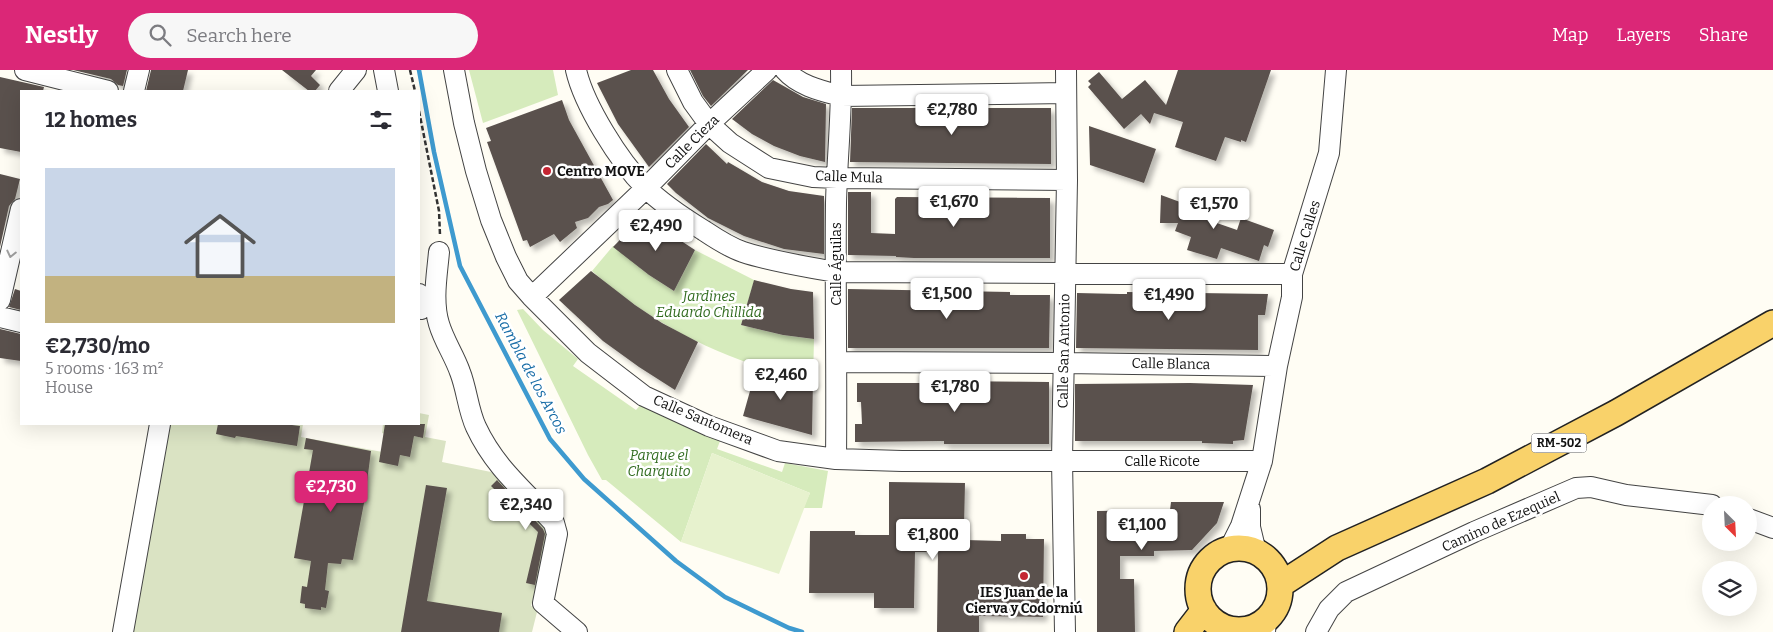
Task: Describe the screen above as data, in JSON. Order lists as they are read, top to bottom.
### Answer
{
  "streets": {
    "main road": ["RM-502"],
    "street": [
      "Calle Cieza",
      "Calle Mula",
      "Calle Calles",
      "Calle Águilas",
      "Calle San Antonio",
      "Calle Blanca",
      "Calle Santomera",
      "Calle Ricote",
      "Camino de Ezequiel"
    ]
  },
  "crossings": [
    ["Calle Cieza", "Calle Mula"],
    ["Calle Cieza", "Calle Santomera"],
    ["Calle Mula", "Calle Águilas"],
    ["Calle Mula", "Calle San Antonio"],
    ["Calle Calles", "Calle Blanca"],
    ["Calle Calles", "RM-502"],
    ["Calle Calles", "Calle Ricote"],
    ["Calle Águilas", "Calle Blanca"],
    ["Calle Águilas", "Calle Santomera"],
    ["Calle San Antonio", "Calle Blanca"],
    ["Calle San Antonio", "Calle Santomera"],
    ["Calle San Antonio", "Calle Ricote"],
    ["Calle Santomera", "Calle Ricote"]
  ],
  "water": ["Rambla de los Arcos"],
  "parks": ["Jardines Eduardo Chillida", "Parque el Charquito"],
  "places": ["Centro MOVE", "IES Juan de la Cierva y Codorniú"],
  "north": "bottom right",
  "page": {
    "header": "Nestly",
    "search": "Search here",
    "nav": ["Map", "Layers", "Share"],
    "heading": "12 homes",
    "price": [
      "€2,780",
      "€1,670",
      "€1,570",
      "€2,490",
      "€1,500",
      "€1,490",
      "€2,460",
      "€1,780",
      "€2,730",
      "€2,340",
      "€1,100",
      "€1,800"
    ],
    "list": [
      {
        "name": "€2,730/mo",
        "note": "5 rooms · 163 m² · House"
      }
    ]
  }
}
